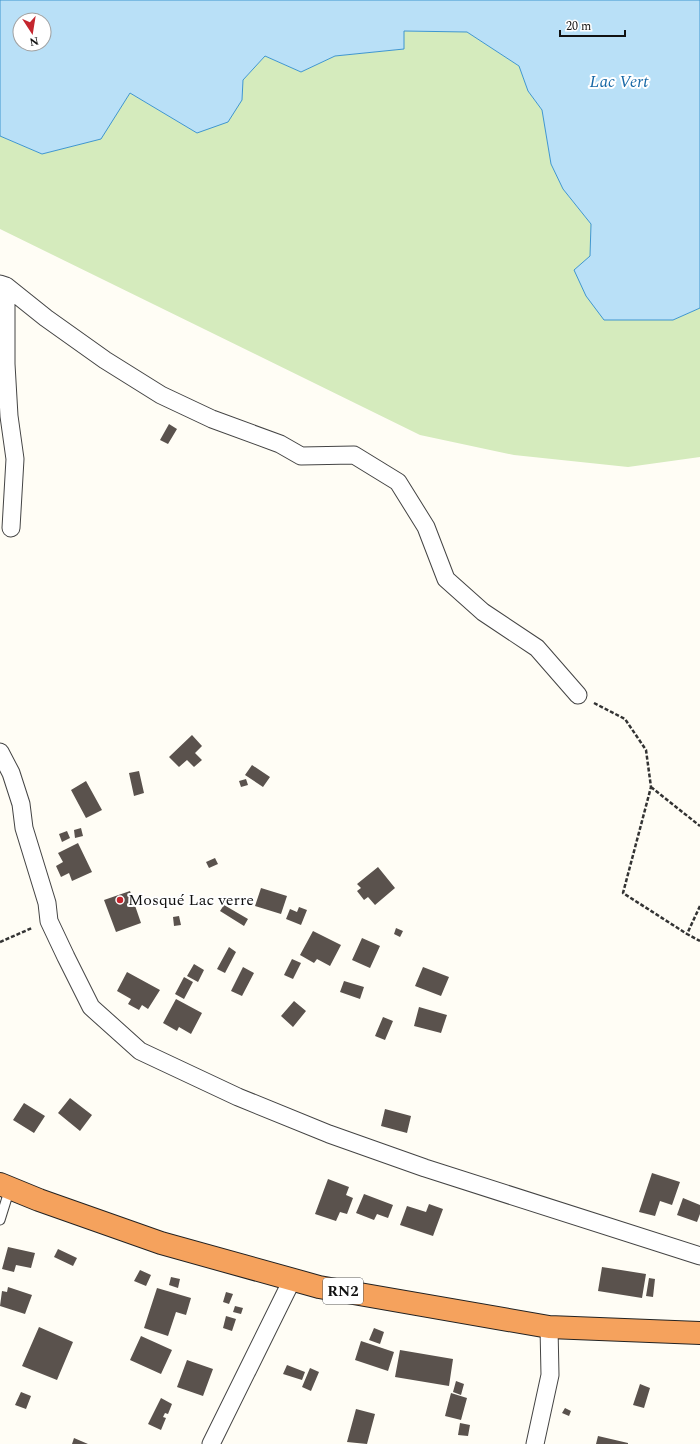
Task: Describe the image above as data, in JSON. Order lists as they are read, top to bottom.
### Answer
{
  "streets": {
    "highway": ["RN2"]
  },
  "water": ["Lac Vert"],
  "places": ["Mosqué Lac verre"],
  "scale_bar": "20 m",
  "north": "bottom"
}
